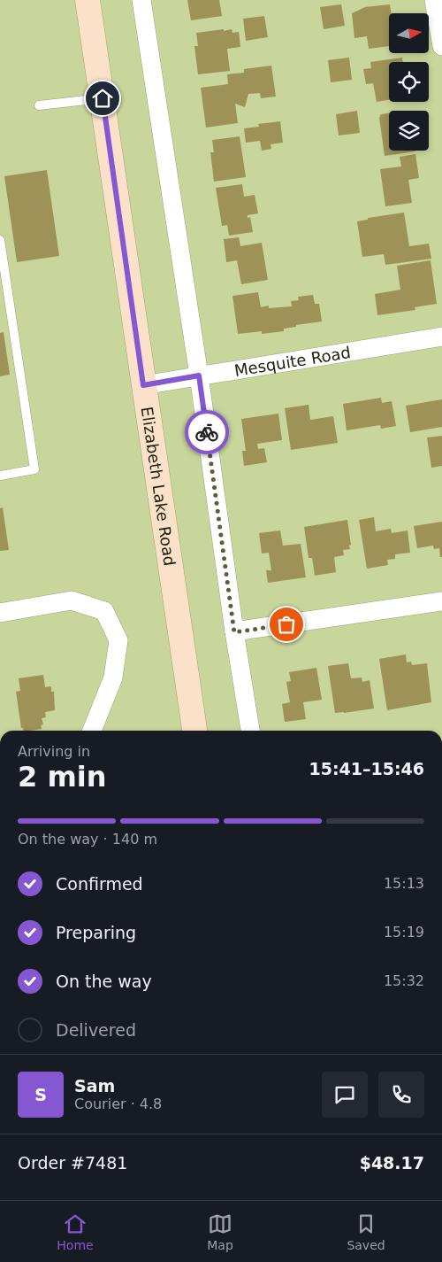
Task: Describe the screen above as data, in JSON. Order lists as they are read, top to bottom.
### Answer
{
  "streets": {
    "main road": ["Elizabeth Lake Road"],
    "street": ["Mesquite Road"]
  },
  "crossings": [
    ["Mesquite Road", "Elizabeth Lake Road"]
  ],
  "north": "right",
  "page": {
    "heading": ["2 min", "Arriving in", "15:41–15:46"],
    "panel": [
      "Sam",
      "Courier · 4.8",
      "Order #7481",
      "$48.17"
    ],
    "bar": "On the way · 140 m",
    "list": [
      ["Confirmed", "15:13"],
      ["Preparing", "15:19"],
      ["On the way", "15:32"],
      "Delivered"
    ],
    "round": "S",
    "tabs": ["Home", "Map", "Saved"]
  }
}
